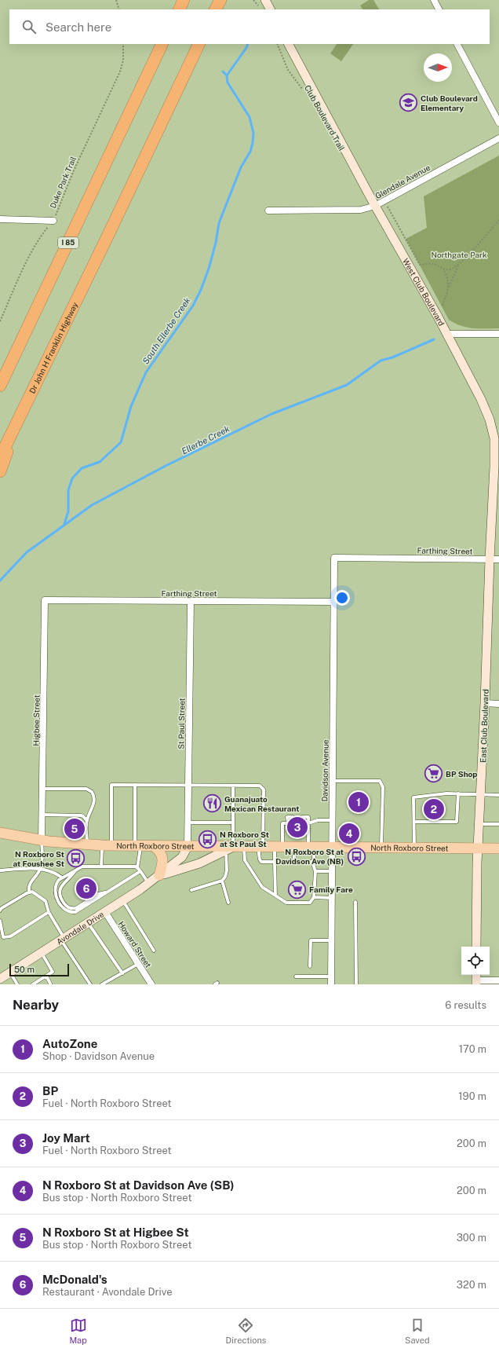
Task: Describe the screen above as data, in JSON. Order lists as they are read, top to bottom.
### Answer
{
  "streets": {
    "highway": ["I 85", "Dr John H Franklin Highway"],
    "main road": ["North Roxboro Street"],
    "street": [
      "Glendale Avenue",
      "West Club Boulevard",
      "Farthing Street",
      "Higbee Street",
      "St Paul Street",
      "East Club Boulevard",
      "Davidson Avenue",
      "Avondale Drive",
      "Howard Street"
    ],
    "path": ["Club Boulevard Trail", "Duke Park Trail"]
  },
  "crossings": [
    ["Glendale Avenue", "West Club Boulevard"],
    ["West Club Boulevard", "Farthing Street"],
    ["West Club Boulevard", "East Club Boulevard"],
    ["Farthing Street", "Higbee Street"],
    ["Farthing Street", "St Paul Street"],
    ["Farthing Street", "East Club Boulevard"],
    ["Farthing Street", "Davidson Avenue"],
    ["Higbee Street", "North Roxboro Street"],
    ["St Paul Street", "North Roxboro Street"],
    ["St Paul Street", "Avondale Drive"],
    ["East Club Boulevard", "North Roxboro Street"],
    ["Davidson Avenue", "North Roxboro Street"],
    ["North Roxboro Street", "Avondale Drive"],
    ["Avondale Drive", "Howard Street"]
  ],
  "water": ["South Ellerbe Creek", "Ellerbe Creek"],
  "parks": ["Northgate Park"],
  "places": {
    "school or university": ["Club Boulevard Elementary"],
    "supermarket": ["BP Shop", "Family Fare"],
    "restaurant": ["Guanajuato Mexican Restaurant"],
    "bus stop": ["N Roxboro St at St Paul St", "N Roxboro St at Davidson Ave (NB)", "N Roxboro St at Foushee St"]
  },
  "scale_bar": "50 m",
  "north": "right",
  "page": {
    "search": "Search here",
    "pins": [
      "1",
      "2",
      "3",
      "5",
      "4",
      "6"
    ],
    "scale": "50 m",
    "heading": ["Nearby", "6 results"],
    "list": [
      {
        "mark": "1",
        "name": "AutoZone",
        "note": "Shop · Davidson Avenue",
        "value": "170 m"
      },
      {
        "mark": "2",
        "name": "BP",
        "note": "Fuel · North Roxboro Street",
        "value": "190 m"
      },
      {
        "mark": "3",
        "name": "Joy Mart",
        "note": "Fuel · North Roxboro Street",
        "value": "200 m"
      },
      {
        "mark": "4",
        "name": "N Roxboro St at Davidson Ave (SB)",
        "note": "Bus stop · North Roxboro Street",
        "value": "200 m"
      },
      {
        "mark": "5",
        "name": "N Roxboro St at Higbee St",
        "note": "Bus stop · North Roxboro Street",
        "value": "300 m"
      },
      {
        "mark": "6",
        "name": "McDonald's",
        "note": "Restaurant · Avondale Drive",
        "value": "320 m"
      }
    ],
    "nav": ["Map", "Directions", "Saved"]
  }
}
